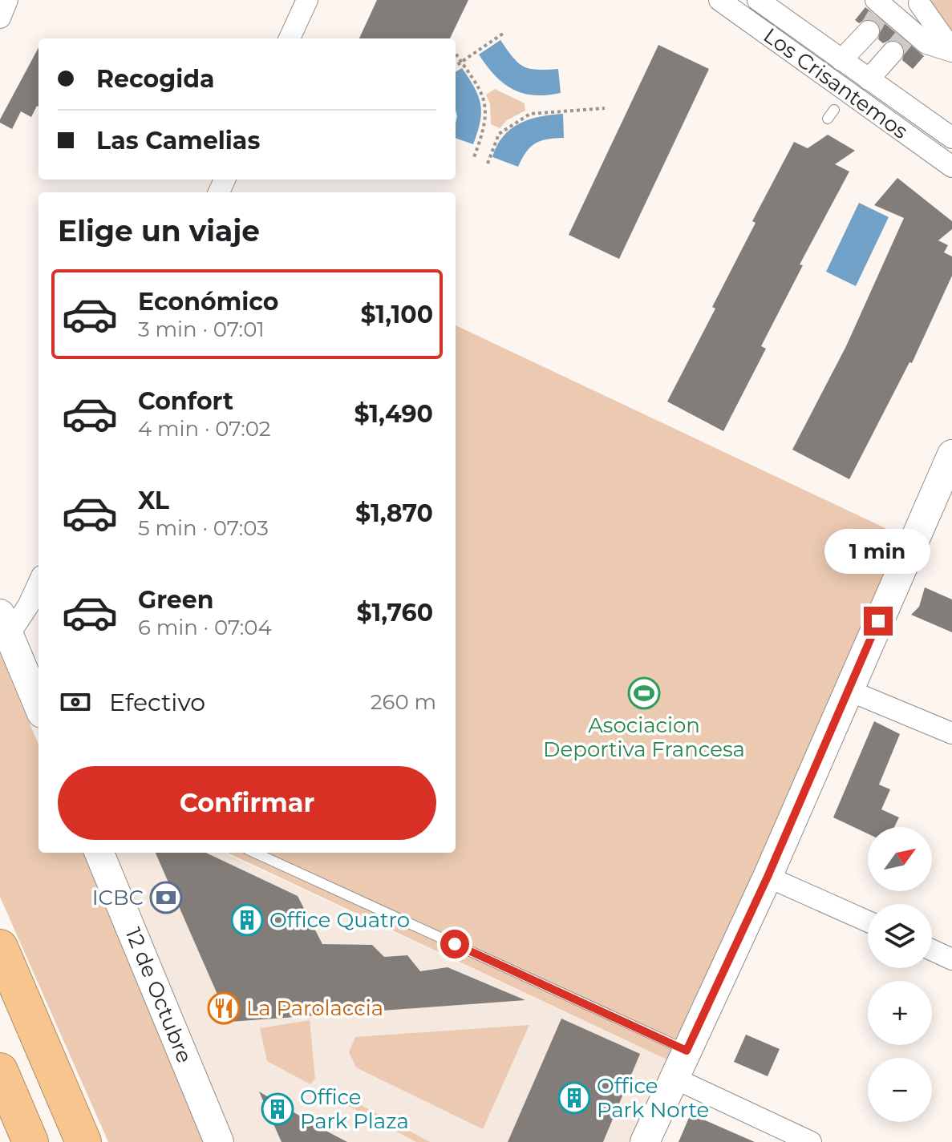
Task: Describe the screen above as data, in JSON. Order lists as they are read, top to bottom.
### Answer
{
  "streets": {
    "street": ["Los Crisantemos", "12 de Octubre"]
  },
  "places": {
    "sports": ["Asociacion Deportiva Francesa"],
    "bank": ["ICBC"],
    "building": ["Office Quatro", "Office Park Norte", "Office Park Plaza"],
    "restaurant": ["La Parolaccia"]
  },
  "north": "top right",
  "page": {
    "banner": ["Recogida", "Las Camelias"],
    "heading": "Elige un viaje",
    "list": [
      {
        "name": "Económico",
        "note": "3 min · 07:01",
        "value": "$1,100"
      },
      {
        "name": "Confort",
        "note": "4 min · 07:02",
        "value": "$1,490"
      },
      {
        "name": "XL",
        "note": "5 min · 07:03",
        "value": "$1,870"
      },
      {
        "name": "Green",
        "note": "6 min · 07:04",
        "value": "$1,760"
      }
    ],
    "bubble": "1 min",
    "pay": ["Efectivo", "260 m"],
    "buttons": "Confirmar",
    "map_buttons": ["+", "−"]
  }
}
